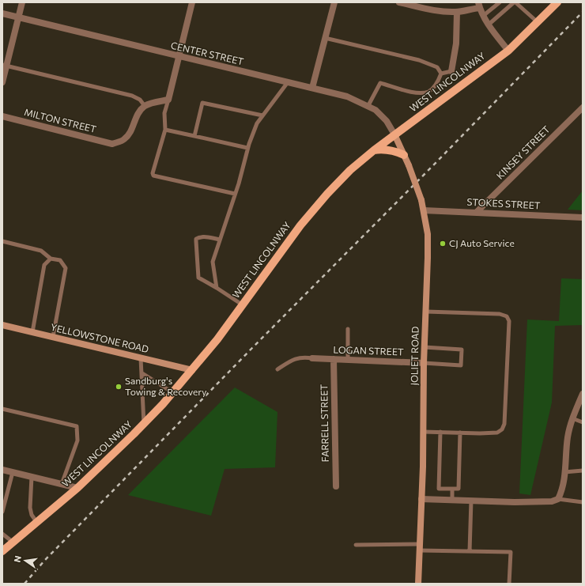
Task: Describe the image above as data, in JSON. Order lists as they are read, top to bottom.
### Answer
{
  "streets": {
    "main road": ["WEST LINCOLNWAY", "YELLOWSTONE ROAD", "JOLIET ROAD"],
    "street": [
      "CENTER STREET",
      "MILTON STREET",
      "KINSEY STREET",
      "STOKES STREET",
      "LOGAN STREET",
      "FARRELL STREET"
    ]
  },
  "crossings": [
    ["CENTER STREET", "WEST LINCOLNWAY"],
    ["CENTER STREET", "JOLIET ROAD"],
    ["WEST LINCOLNWAY", "YELLOWSTONE ROAD"],
    ["WEST LINCOLNWAY", "JOLIET ROAD"],
    ["KINSEY STREET", "STOKES STREET"],
    ["STOKES STREET", "JOLIET ROAD"],
    ["LOGAN STREET", "JOLIET ROAD"],
    ["LOGAN STREET", "FARRELL STREET"]
  ],
  "places": ["CJ Auto Service", "Sandburg's Towing & Recovery"],
  "north": "left"
}
